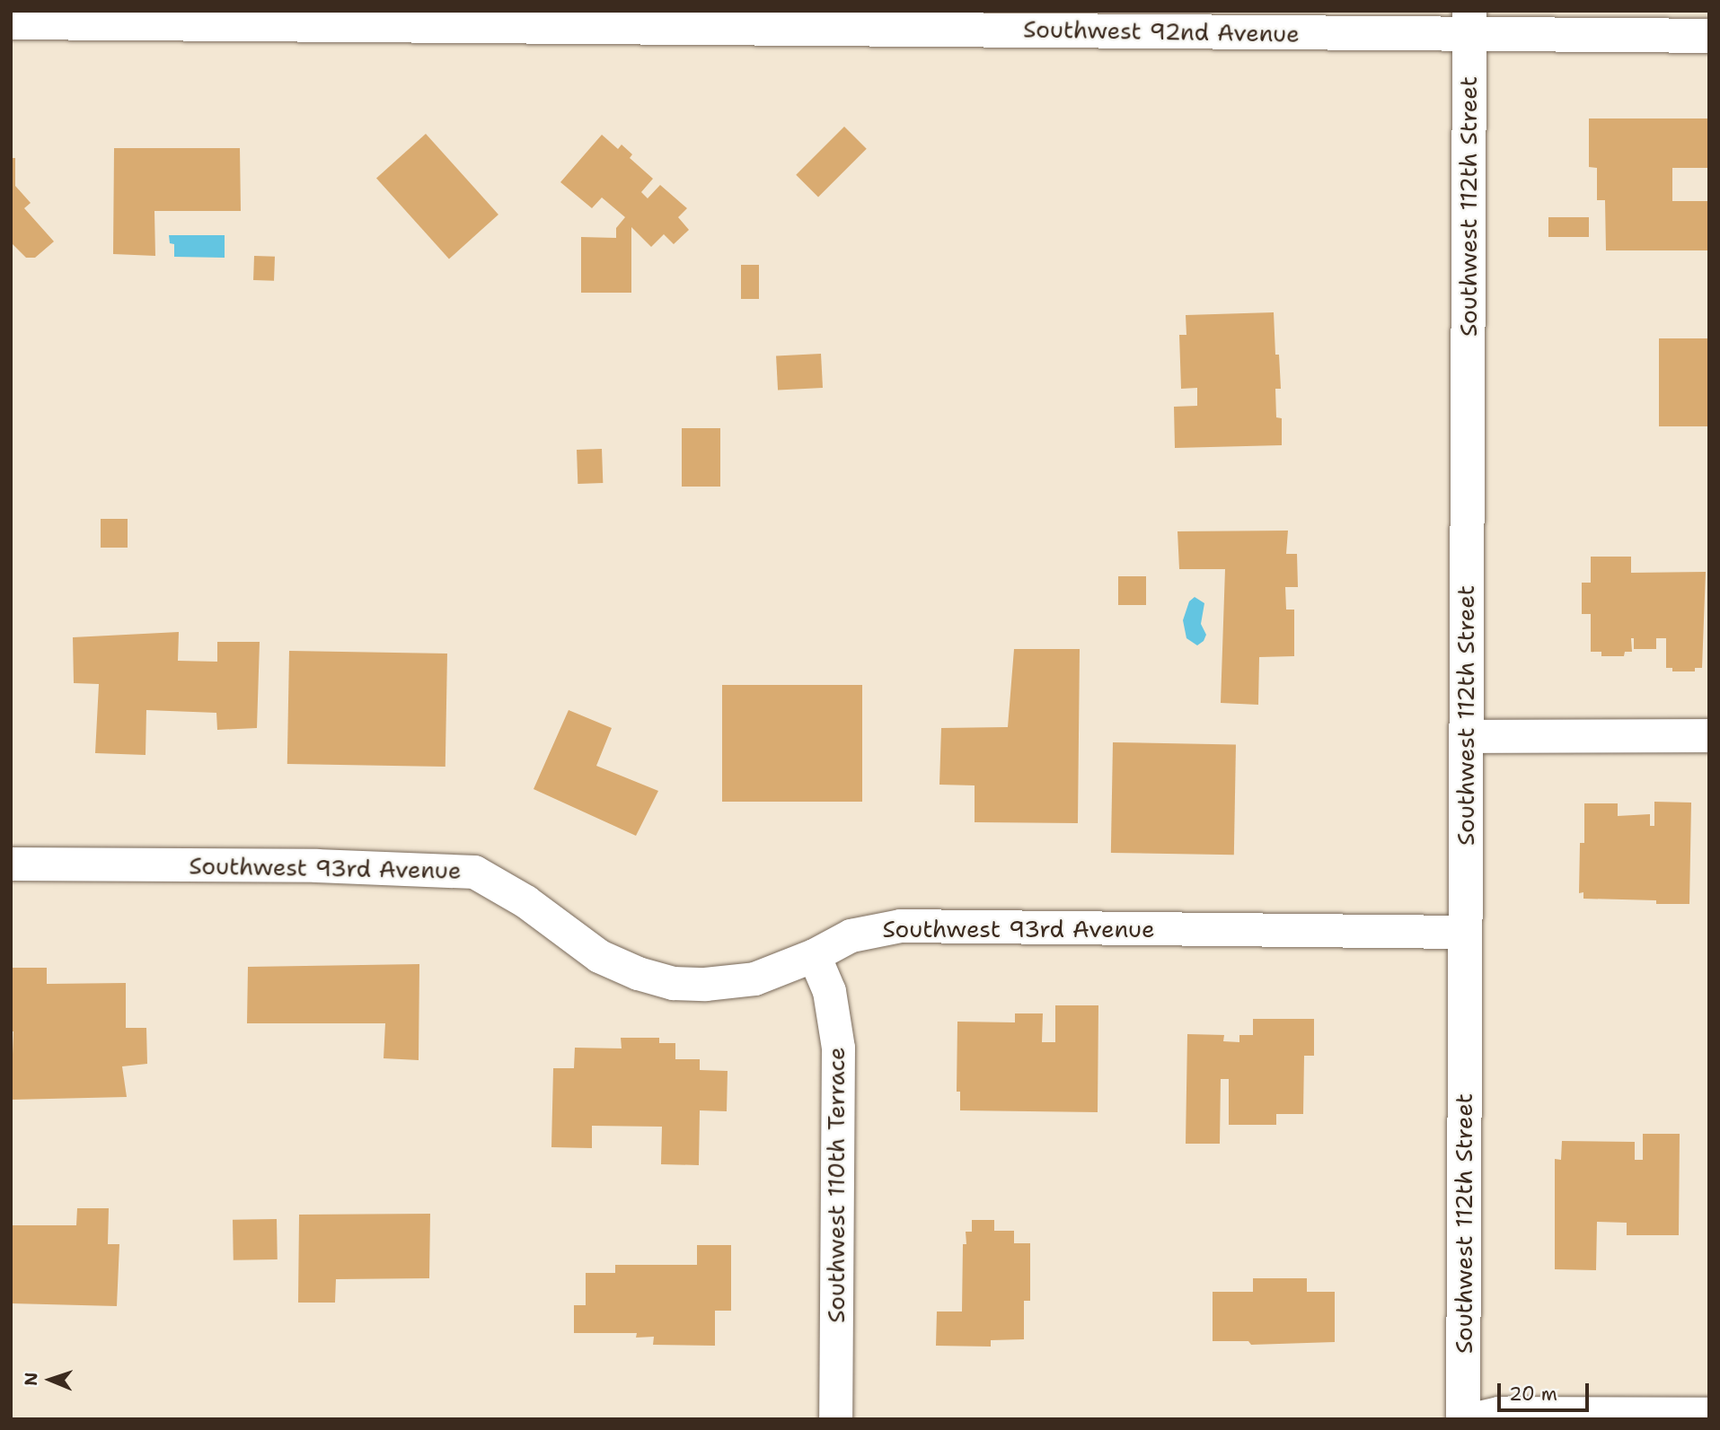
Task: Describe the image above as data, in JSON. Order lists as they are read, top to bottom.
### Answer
{
  "streets": {
    "street": [
      "Southwest 92nd Avenue",
      "Southwest 112th Street",
      "Southwest 93rd Avenue",
      "Southwest 110th Terrace"
    ]
  },
  "crossings": [
    ["Southwest 92nd Avenue", "Southwest 112th Street"],
    ["Southwest 112th Street", "Southwest 93rd Avenue"],
    ["Southwest 93rd Avenue", "Southwest 110th Terrace"]
  ],
  "scale_bar": "20 m",
  "north": "left"
}
